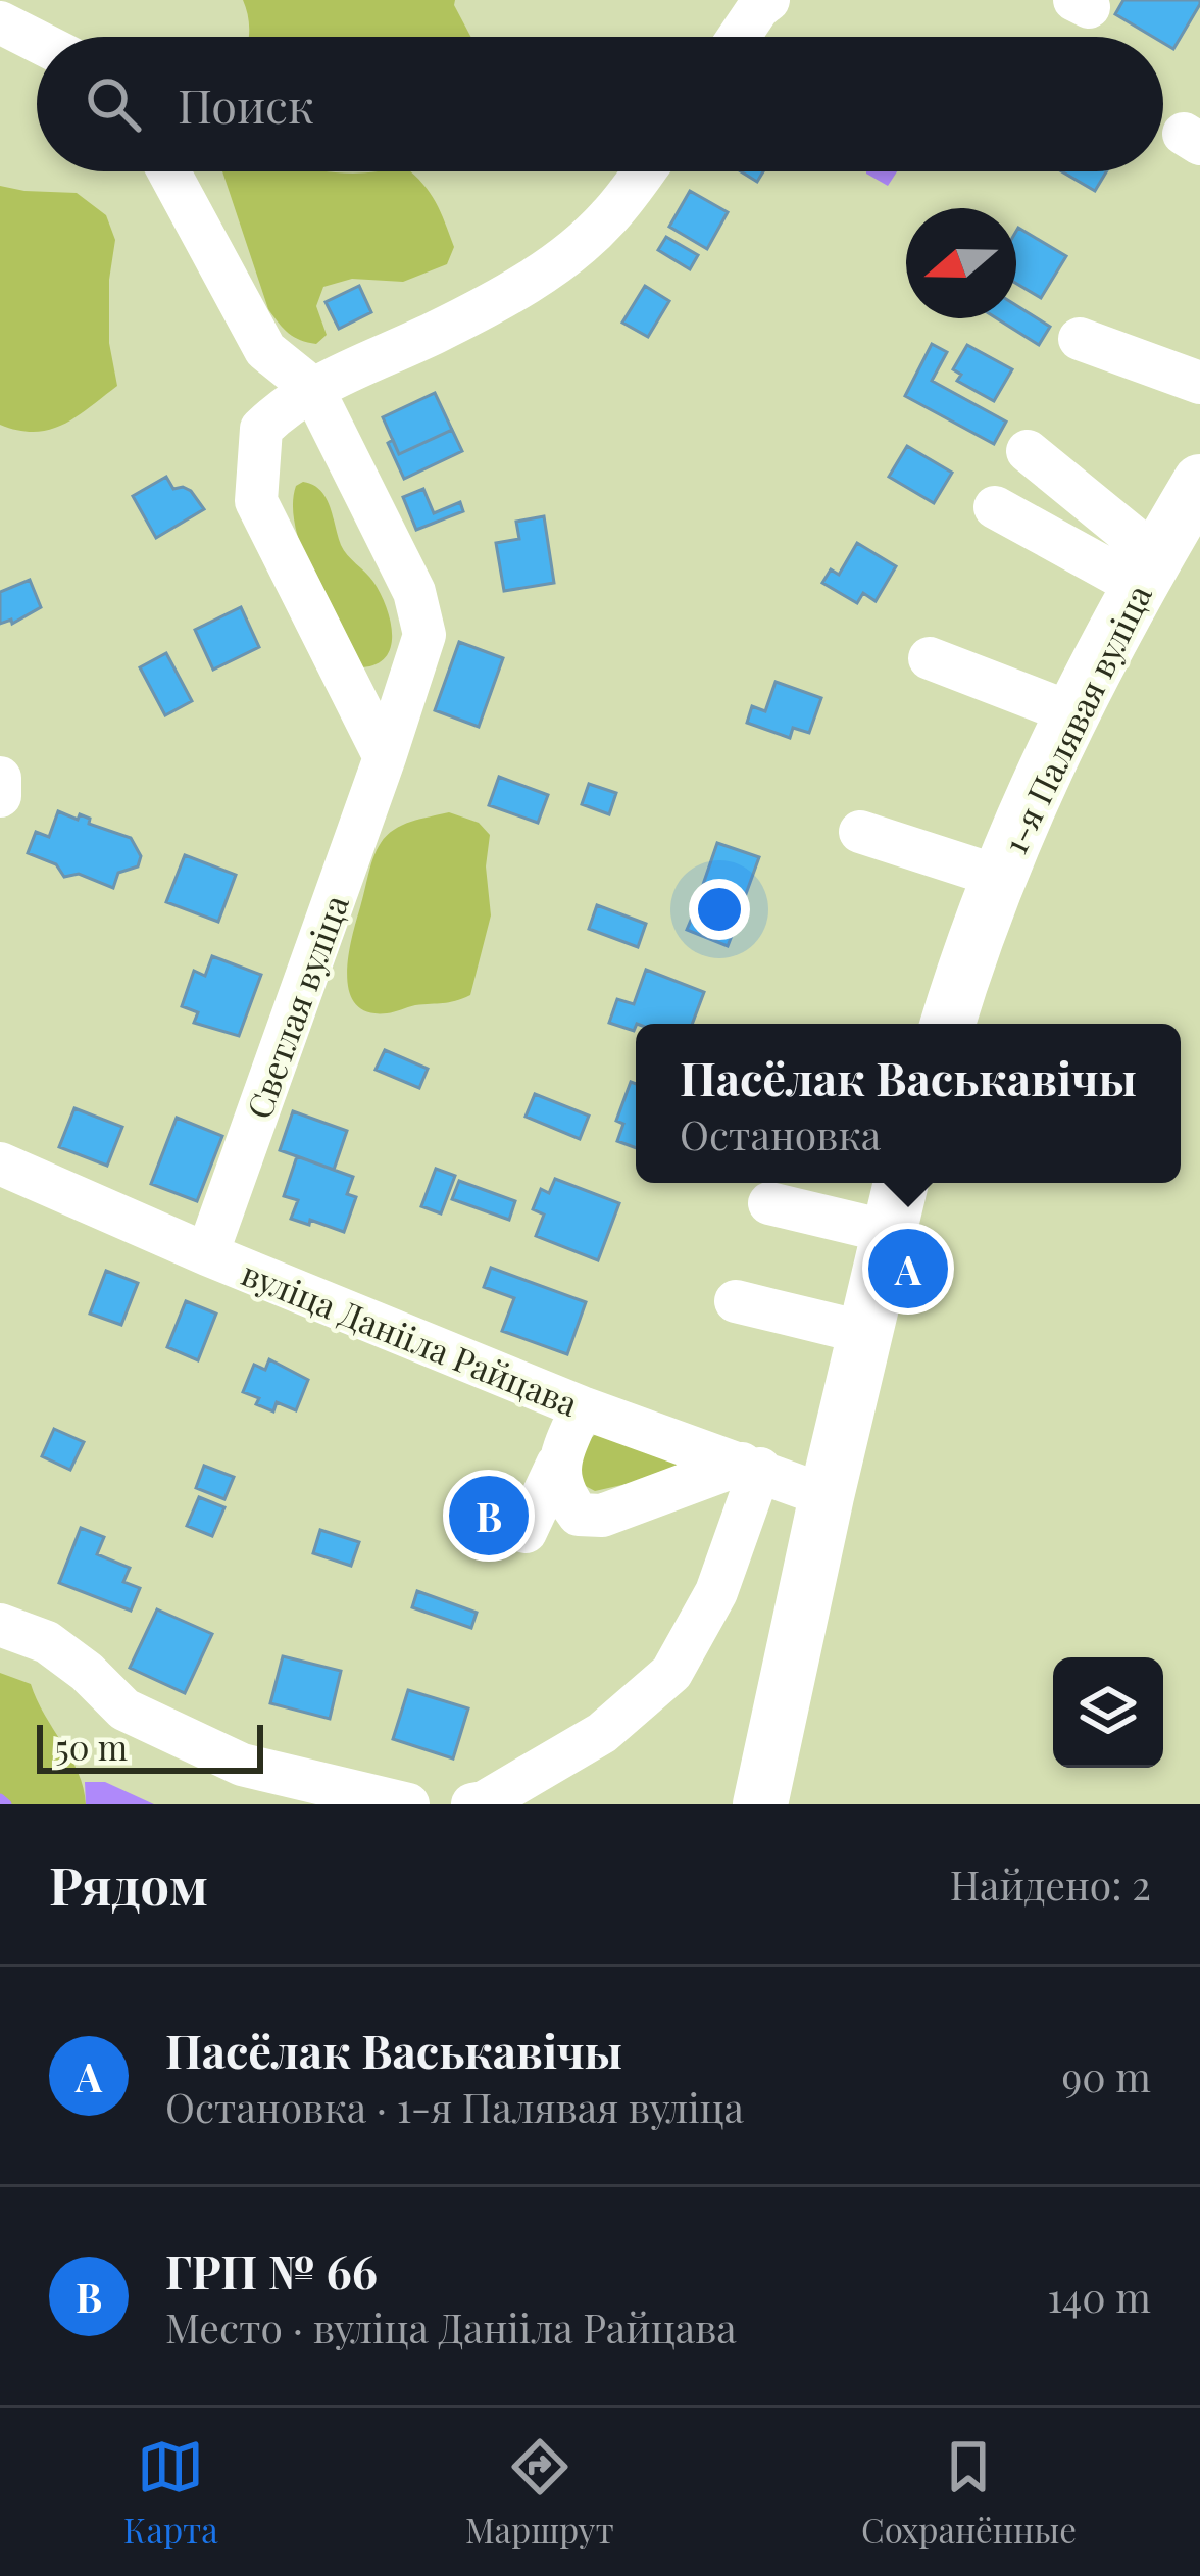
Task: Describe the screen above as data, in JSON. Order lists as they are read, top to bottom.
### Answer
{
  "streets": {
    "main road": ["1-я Палявая вуліца"],
    "street": ["Светлая вуліца", "вуліца Данііла Райцава"]
  },
  "crossings": [
    ["Светлая вуліца", "вуліца Данііла Райцава"]
  ],
  "scale_bar": "50 m",
  "north": "left",
  "page": {
    "search": "Поиск",
    "popup": ["Пасёлак Васькавічы", "Остановка"],
    "pins": ["A", "B"],
    "scale": "50 m",
    "heading": ["Рядом", "Найдено: 2"],
    "list": [
      {
        "mark": "A",
        "name": "Пасёлак Васькавічы",
        "note": "Остановка · 1-я Палявая вуліца",
        "value": "90 m"
      },
      {
        "mark": "B",
        "name": "ГРП № 66",
        "note": "Место · вуліца Данііла Райцава",
        "value": "140 m"
      }
    ],
    "nav": ["Карта", "Маршрут", "Сохранённые"]
  }
}
